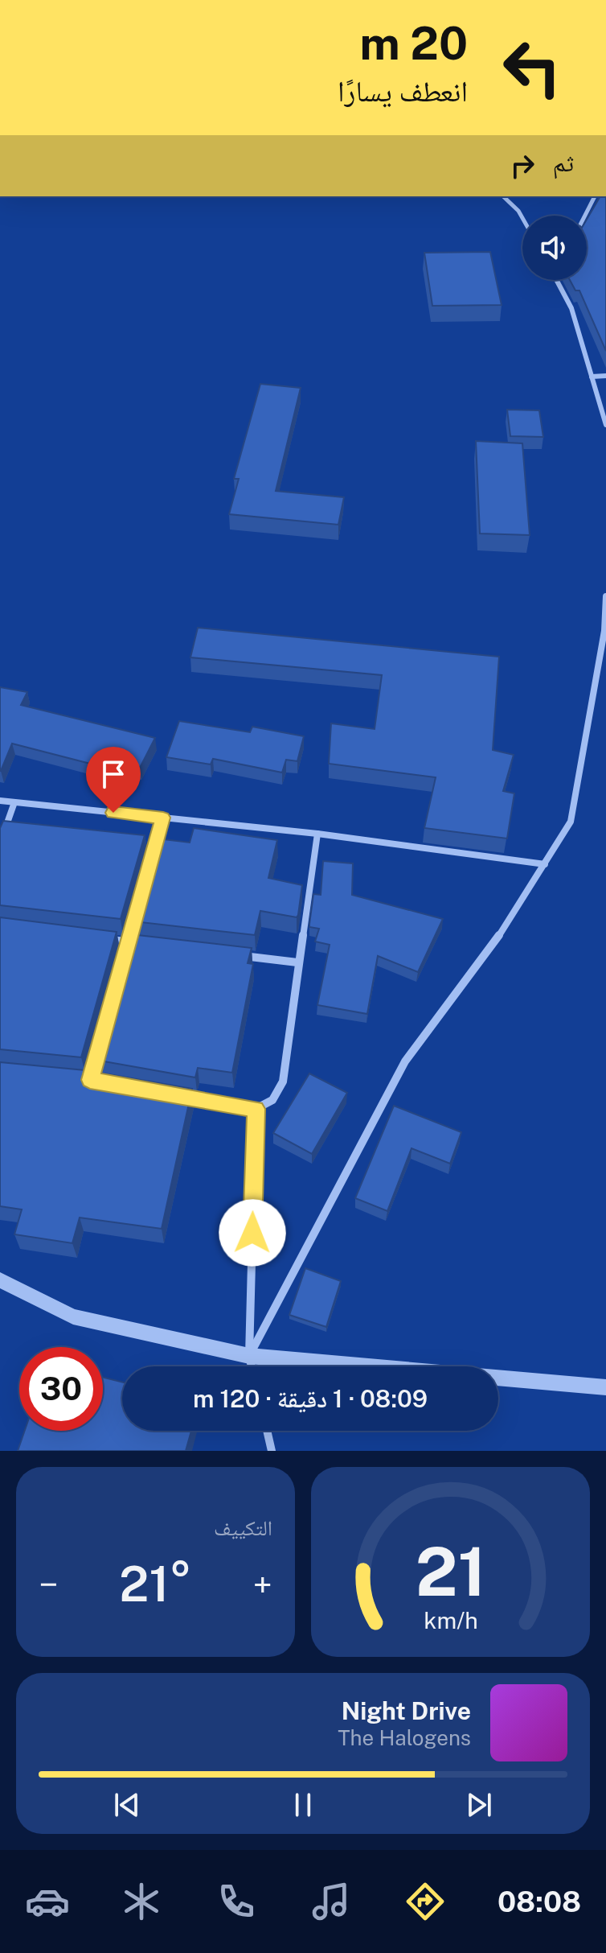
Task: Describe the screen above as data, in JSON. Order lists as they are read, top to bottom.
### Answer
{
  "page": {
    "turn": ["20 m", "انعطف يسارًا"],
    "then": "ثم",
    "limit": "30",
    "trip": "08:09 · 1 دقيقة · 120 m",
    "tile": "التكييف",
    "heat": ["−", "21°", "+"],
    "song": ["Night Drive", "The Halogens"],
    "tabs": "08:08",
    "gauge": ["21", "km/h"]
  }
}
